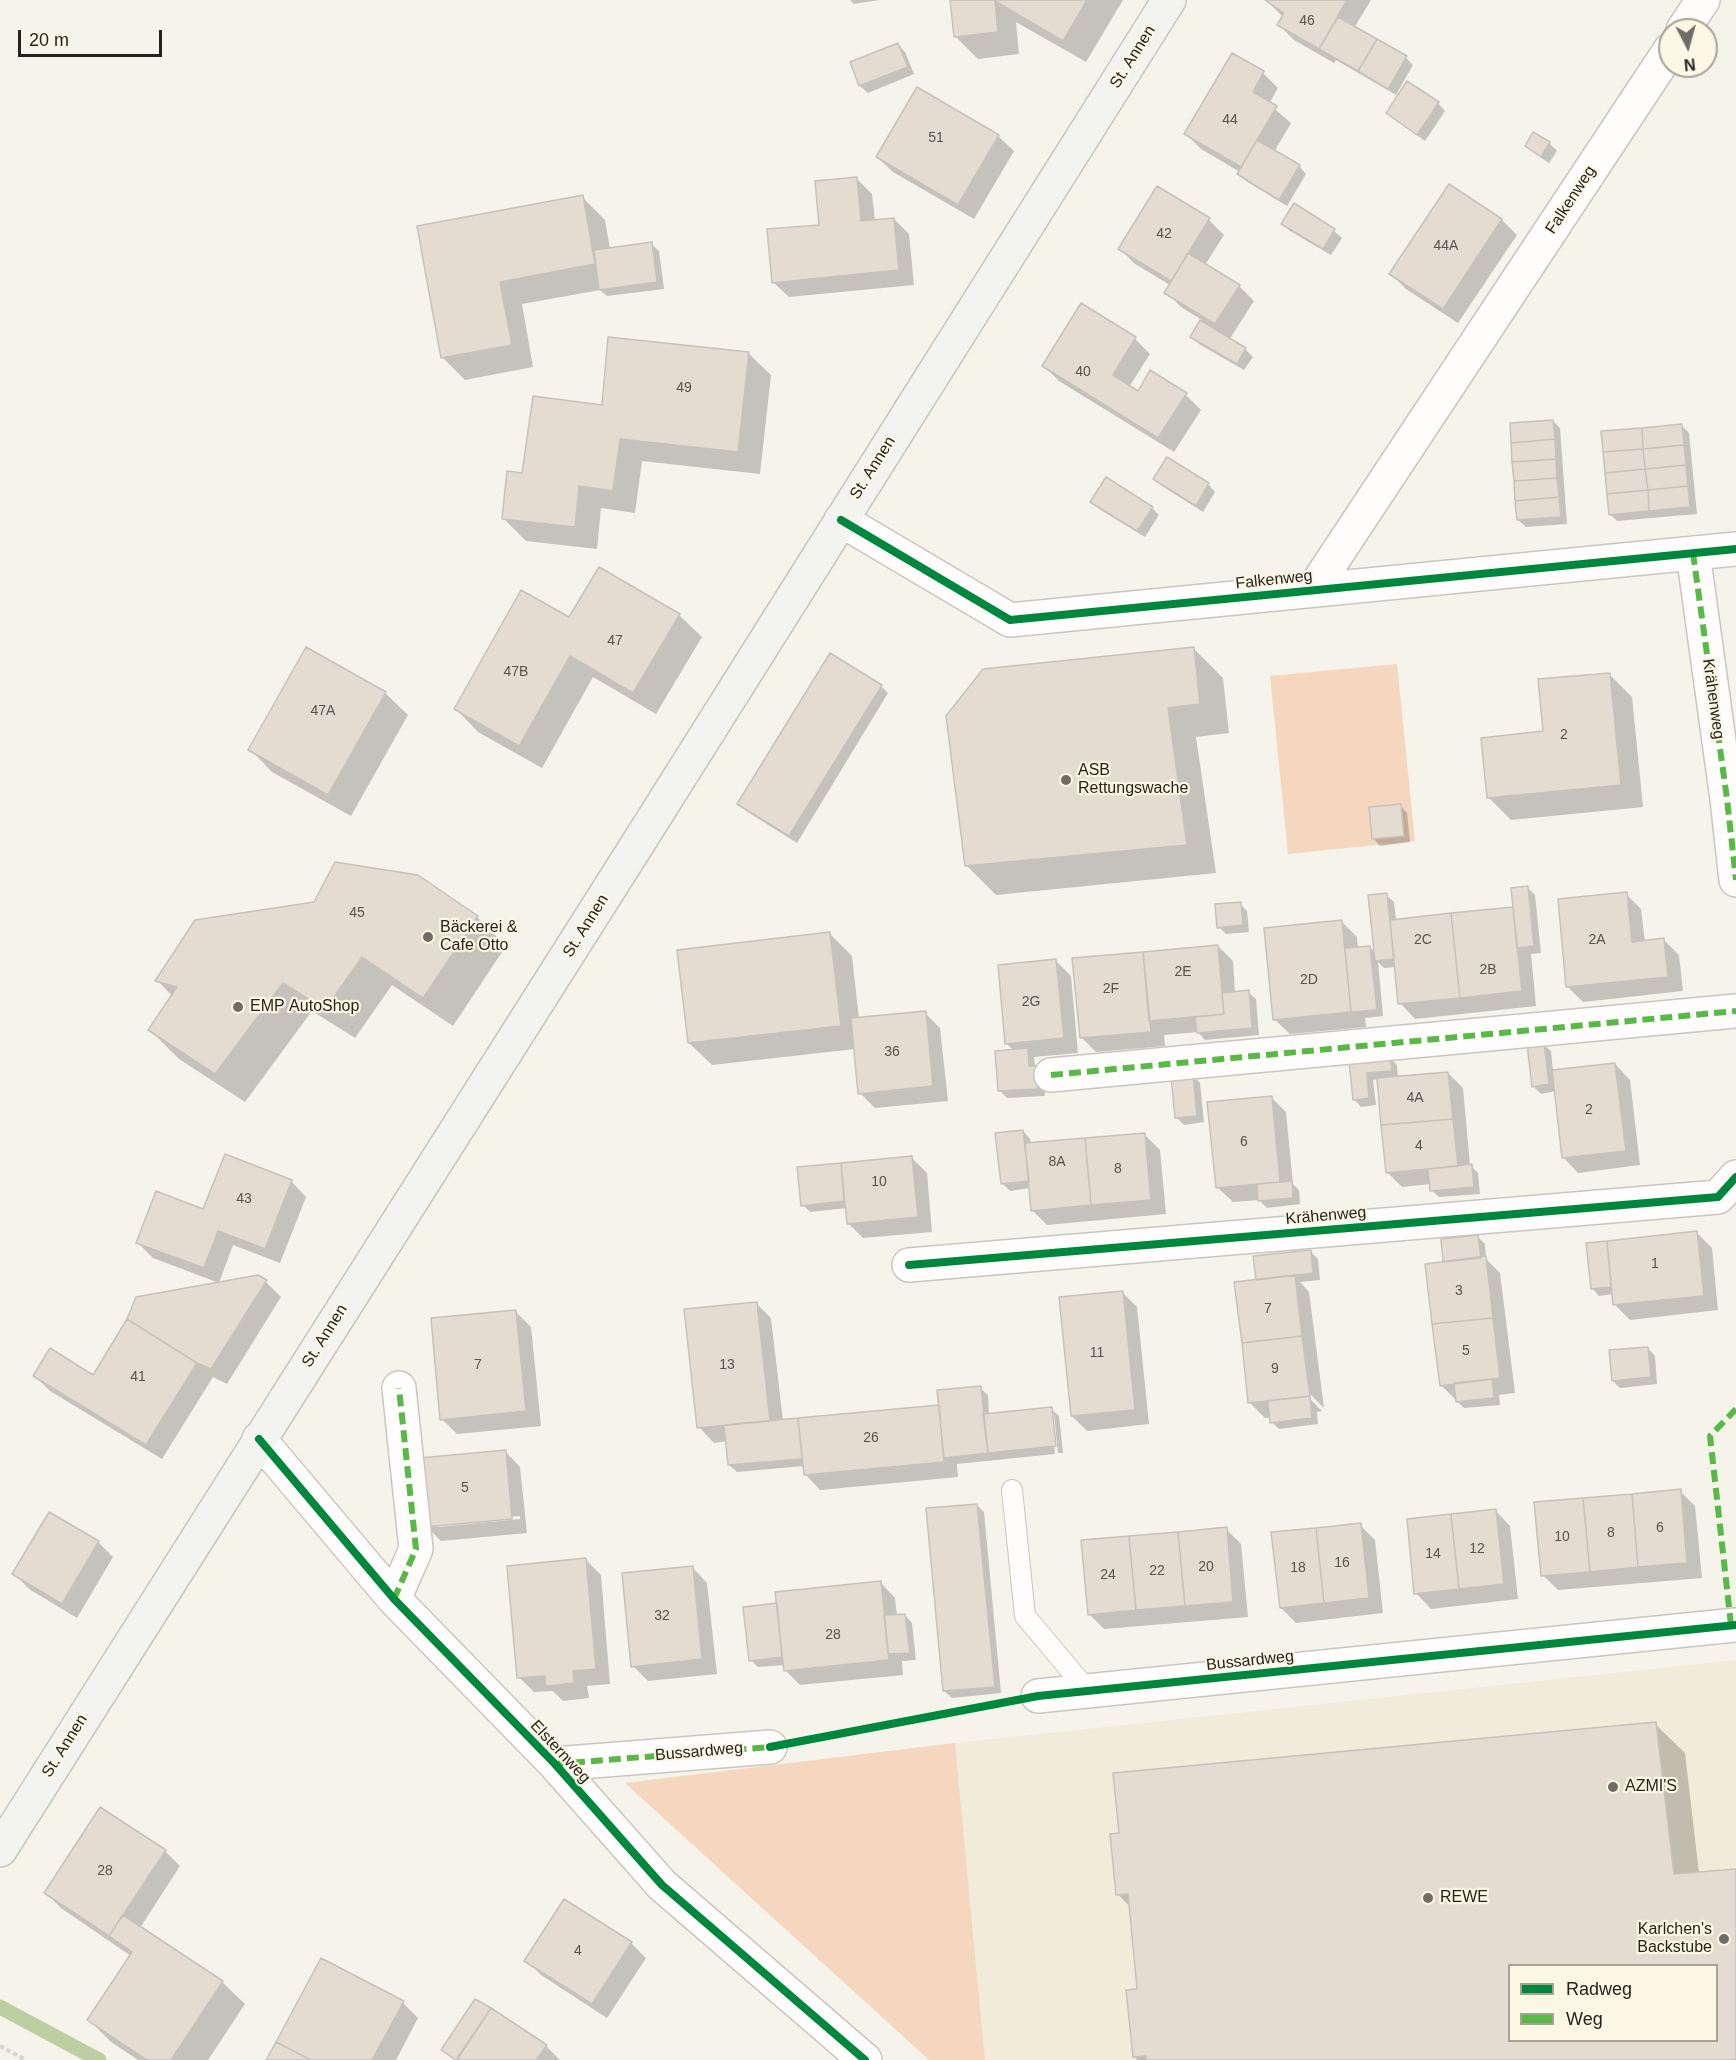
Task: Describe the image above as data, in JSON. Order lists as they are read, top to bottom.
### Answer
{
  "streets": {
    "main road": ["St. Annen"],
    "street": [
      "Falkenweg",
      "Krähenweg",
      "Bussardweg",
      "Elsternweg"
    ]
  },
  "crossings": [
    ["St. Annen", "Falkenweg"],
    ["St. Annen", "Elsternweg"],
    ["Falkenweg", "Krähenweg"],
    ["Bussardweg", "Elsternweg"]
  ],
  "places": [
    "ASB Rettungswache",
    "Bäckerei & Cafe Otto",
    "EMP AutoShop",
    "AZMI'S",
    "REWE",
    "Karlchen's Backstube"
  ],
  "house_numbers": [
    "46",
    "44",
    "51",
    "42",
    "44A",
    "40",
    "49",
    "47",
    "47B",
    "47A",
    "2",
    "45",
    "2C",
    "2A",
    "2B",
    "2E",
    "2D",
    "2F",
    "2G",
    "36",
    "4A",
    "2",
    "6",
    "4",
    "8A",
    "8",
    "10",
    "43",
    "1",
    "3",
    "7",
    "5",
    "11",
    "7",
    "13",
    "9",
    "41",
    "26",
    "5",
    "6",
    "8",
    "10",
    "12",
    "14",
    "16",
    "20",
    "18",
    "22",
    "24",
    "32",
    "28",
    "28",
    "4"
  ],
  "legend": ["Radweg", "Weg"],
  "scale_bar": "20 m",
  "north": "bottom"
}
